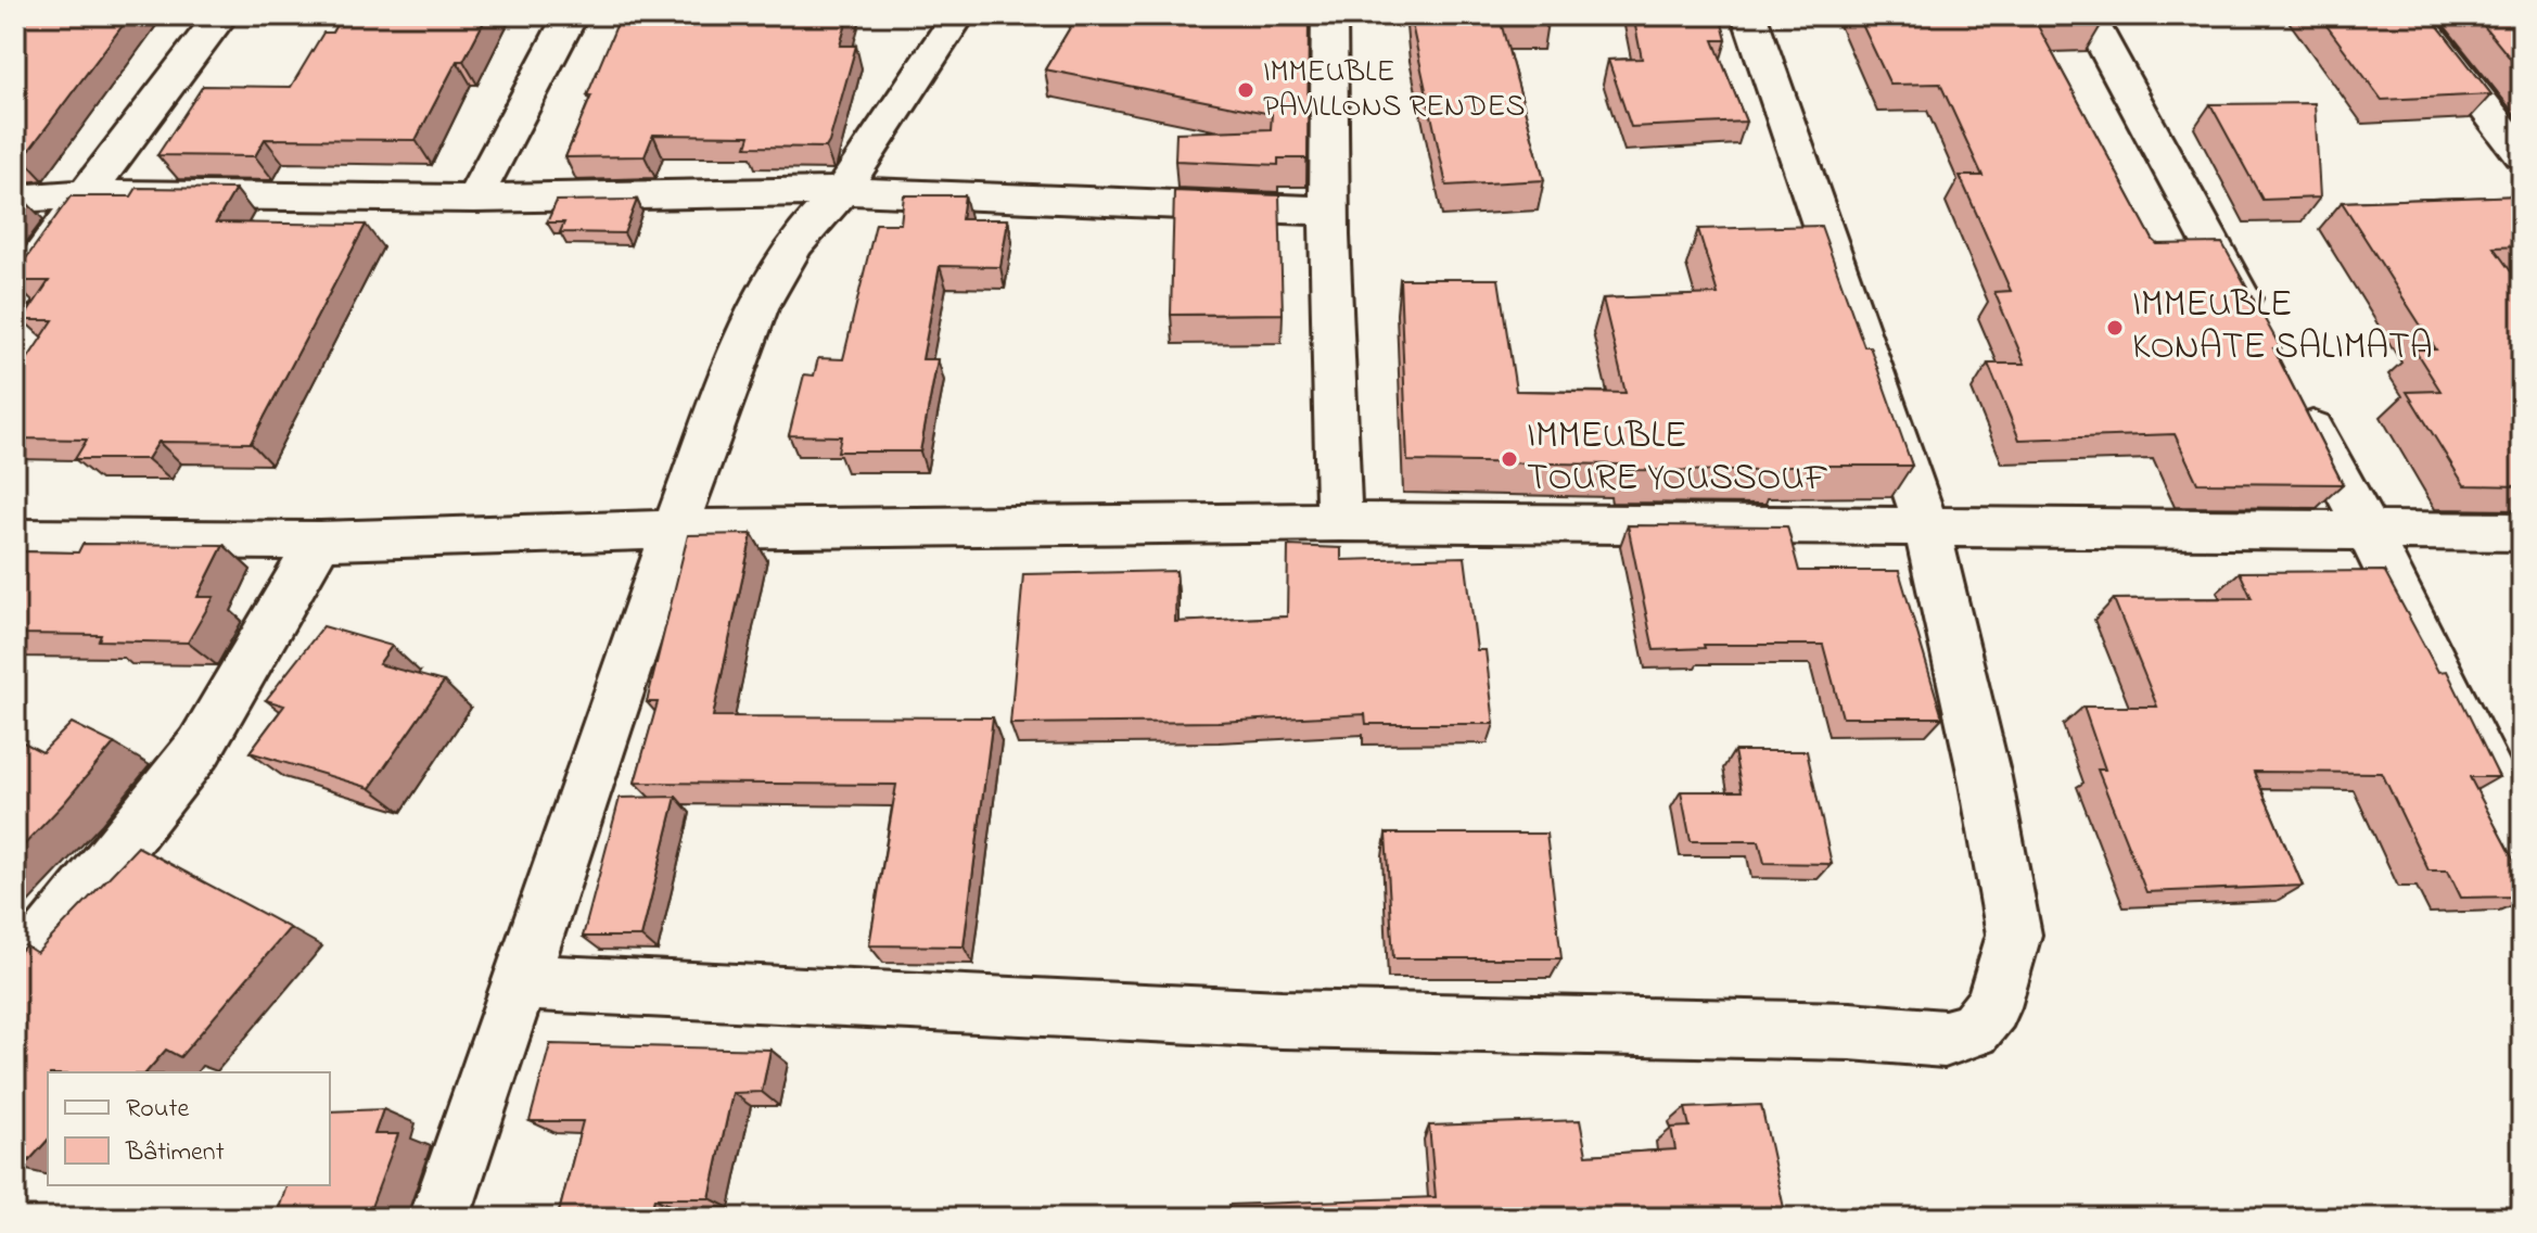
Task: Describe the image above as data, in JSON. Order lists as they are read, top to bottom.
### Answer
{
  "places": ["IMMEUBLE PAVILLONS RENDES", "IMMEUBLE KONATE SALIMATA", "IMMEUBLE TOURE YOUSSOUF"],
  "legend": ["Route", "Bâtiment"]
}
